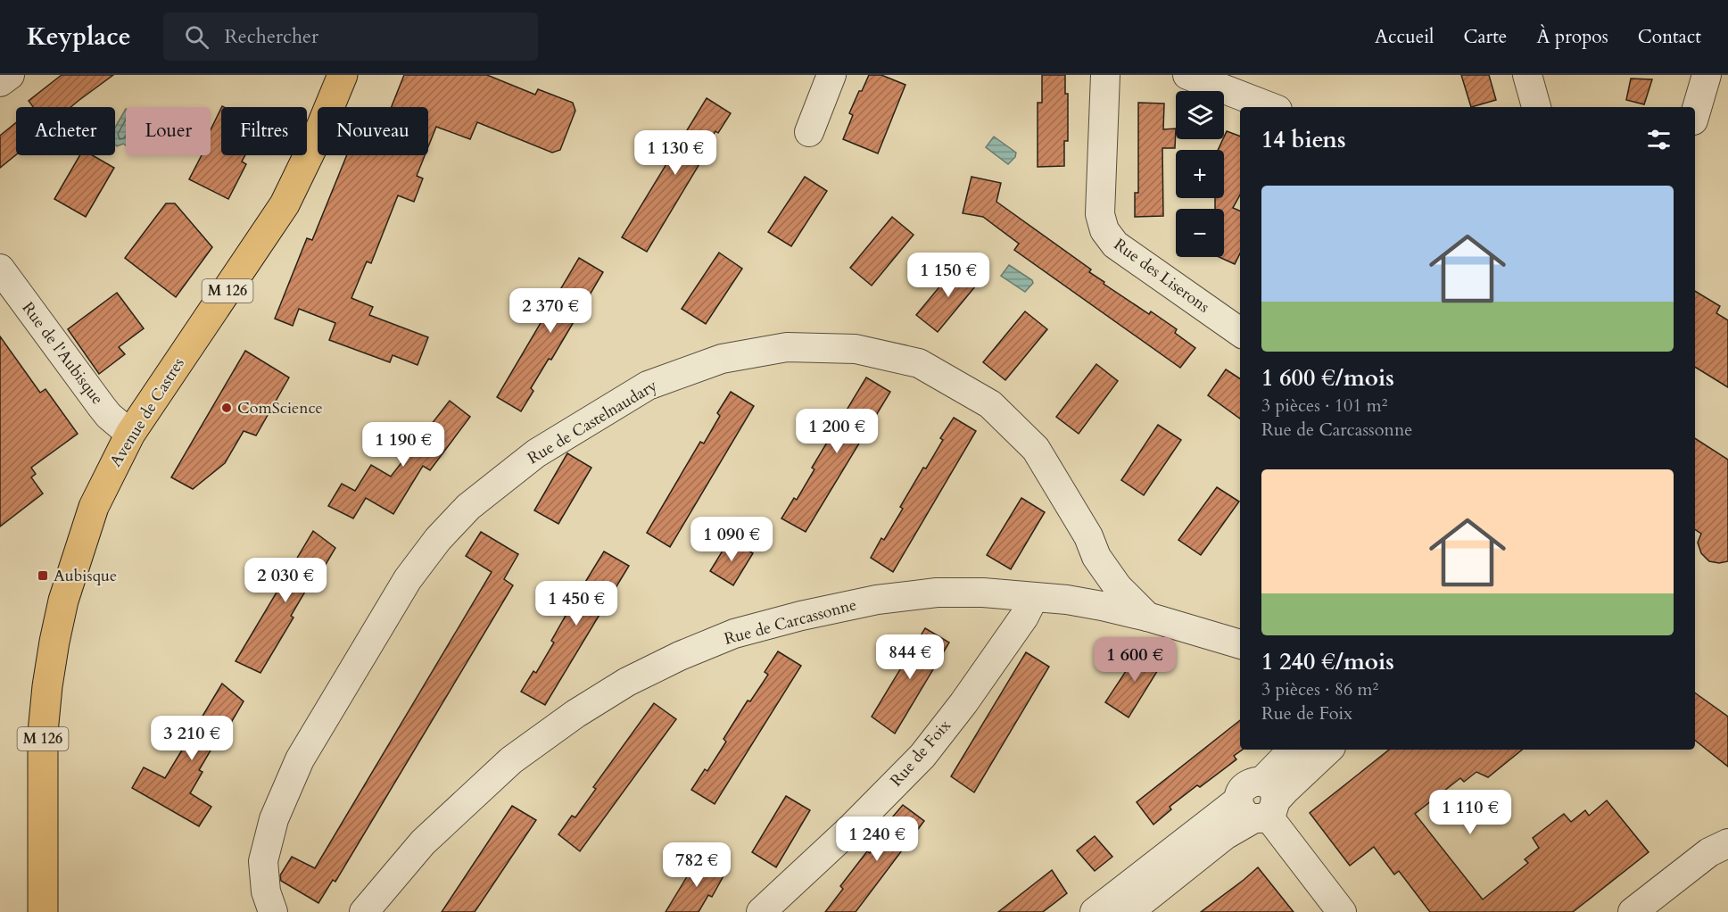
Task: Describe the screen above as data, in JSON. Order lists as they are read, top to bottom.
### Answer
{
  "streets": {
    "main road": ["M 126", "Avenue de Castres"],
    "street": [
      "Rue des Liserons",
      "Rue de l'Aubisque",
      "Rue de Castelnaudary",
      "Rue de Carcassonne",
      "Rue de Foix"
    ]
  },
  "crossings": [
    ["Rue de l'Aubisque", "Avenue de Castres"],
    ["Rue de Castelnaudary", "Rue de Carcassonne"],
    ["Rue de Carcassonne", "Rue de Foix"]
  ],
  "places": {
    "other": ["ComScience"],
    "transit": ["Aubisque"]
  },
  "page": {
    "header": "Keyplace",
    "search": "Rechercher",
    "nav": [
      "Accueil",
      "Carte",
      "À propos",
      "Contact"
    ],
    "map_buttons": ["+", "−"],
    "chip": [
      "Acheter",
      "Louer",
      "Filtres",
      "Nouveau"
    ],
    "heading": "14 biens",
    "price": [
      "1 130 €",
      "1 150 €",
      "2 370 €",
      "1 200 €",
      "1 190 €",
      "1 090 €",
      "2 030 €",
      "1 450 €",
      "844 €",
      "1 600 €",
      "3 210 €",
      "1 110 €",
      "1 240 €",
      "782 €"
    ],
    "list": [
      {
        "name": "1 600 €/mois",
        "note": "3 pièces · 101 m² · Rue de Carcassonne"
      },
      {
        "name": "1 240 €/mois",
        "note": "3 pièces · 86 m² · Rue de Foix"
      }
    ]
  }
}
